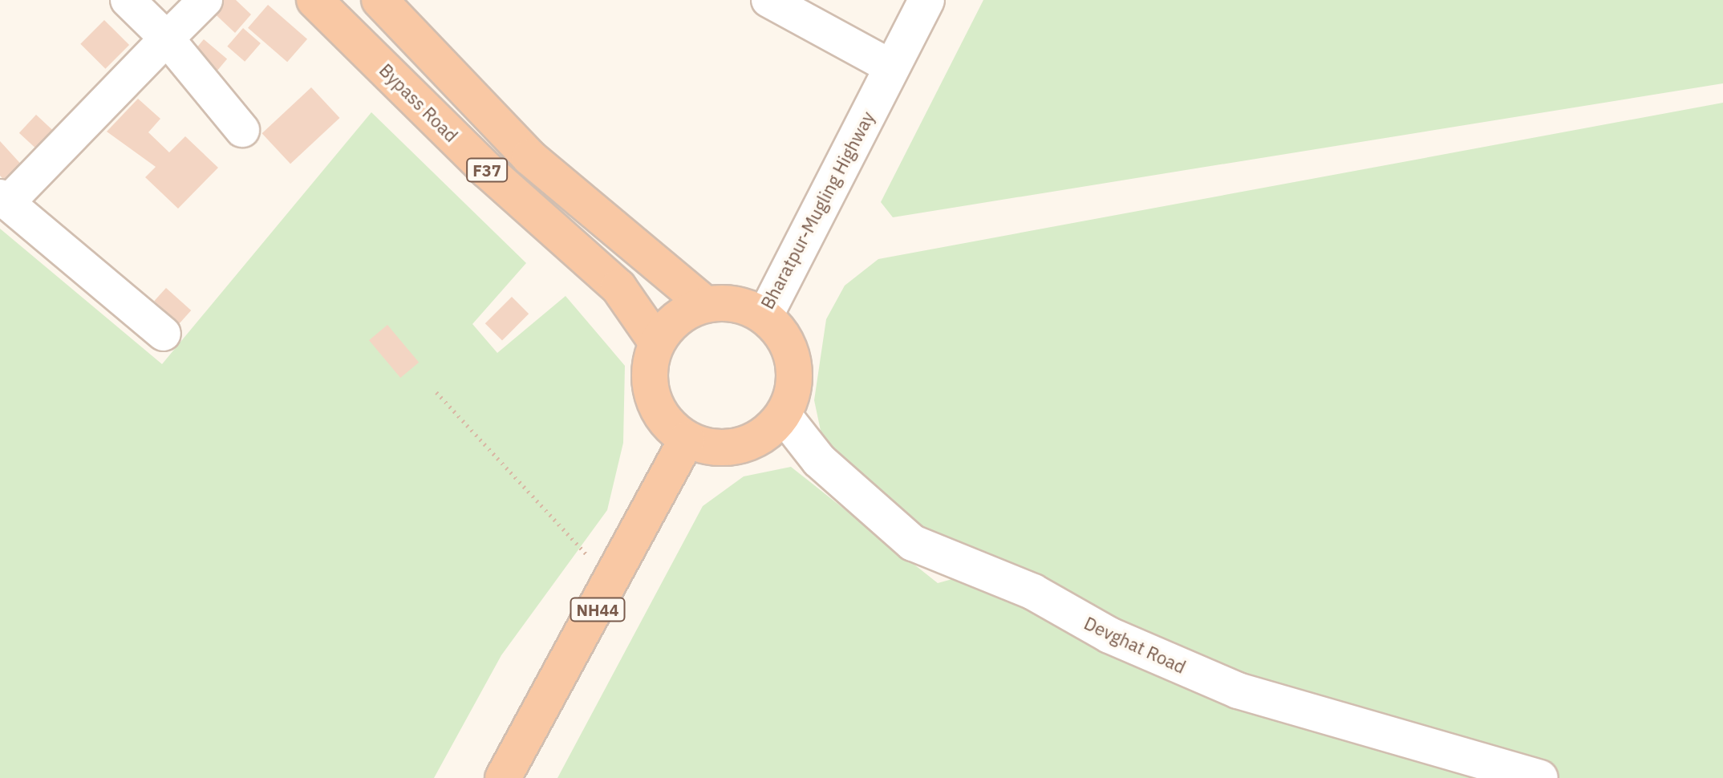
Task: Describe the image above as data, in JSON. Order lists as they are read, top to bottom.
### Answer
{
  "streets": {
    "highway": [
      "Bypass Road",
      "F37",
      "Bharatpur-Mugling Highway",
      "NH44"
    ],
    "street": ["Devghat Road"]
  },
  "crossings": [
    ["Bypass Road", "F37"],
    ["Bypass Road", "Bharatpur-Mugling Highway"],
    ["Bypass Road", "NH44"],
    ["Bypass Road", "Devghat Road"],
    ["F37", "Bharatpur-Mugling Highway"],
    ["F37", "NH44"],
    ["F37", "Devghat Road"],
    ["Bharatpur-Mugling Highway", "NH44"],
    ["Bharatpur-Mugling Highway", "Devghat Road"],
    ["NH44", "Devghat Road"]
  ]
}
